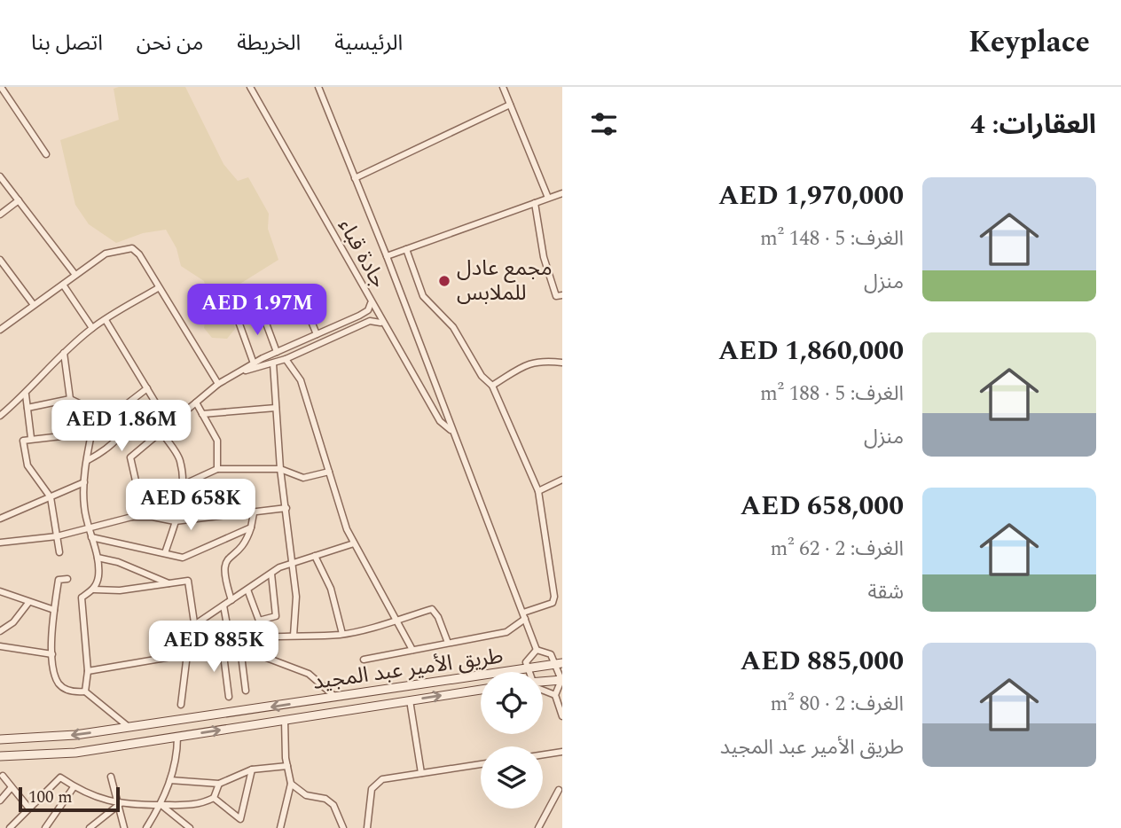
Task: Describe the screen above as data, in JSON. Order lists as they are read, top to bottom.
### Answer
{
  "streets": {
    "main road": ["طريق الأمير عبد المجيد"],
    "street": ["جادة قباء"]
  },
  "places": ["مجمع عادل للملابس"],
  "scale_bar": "100 m",
  "page": {
    "header": "Keyplace",
    "nav": [
      "الرئيسية",
      "الخريطة",
      "من نحن",
      "اتصل بنا"
    ],
    "heading": "العقارات: 4",
    "list": [
      {
        "name": "AED 1,970,000",
        "note": "الغرف: 5 · 148 m² · منزل"
      },
      {
        "name": "AED 1,860,000",
        "note": "الغرف: 5 · 188 m² · منزل"
      },
      {
        "name": "AED 658,000",
        "note": "الغرف: 2 · 62 m² · شقة"
      },
      {
        "name": "AED 885,000",
        "note": "الغرف: 2 · 80 m² · طريق الأمير عبد المجيد"
      }
    ],
    "price": [
      "AED 1.97M",
      "AED 1.86M",
      "AED 658K",
      "AED 885K"
    ],
    "scale": "100 m"
  }
}
